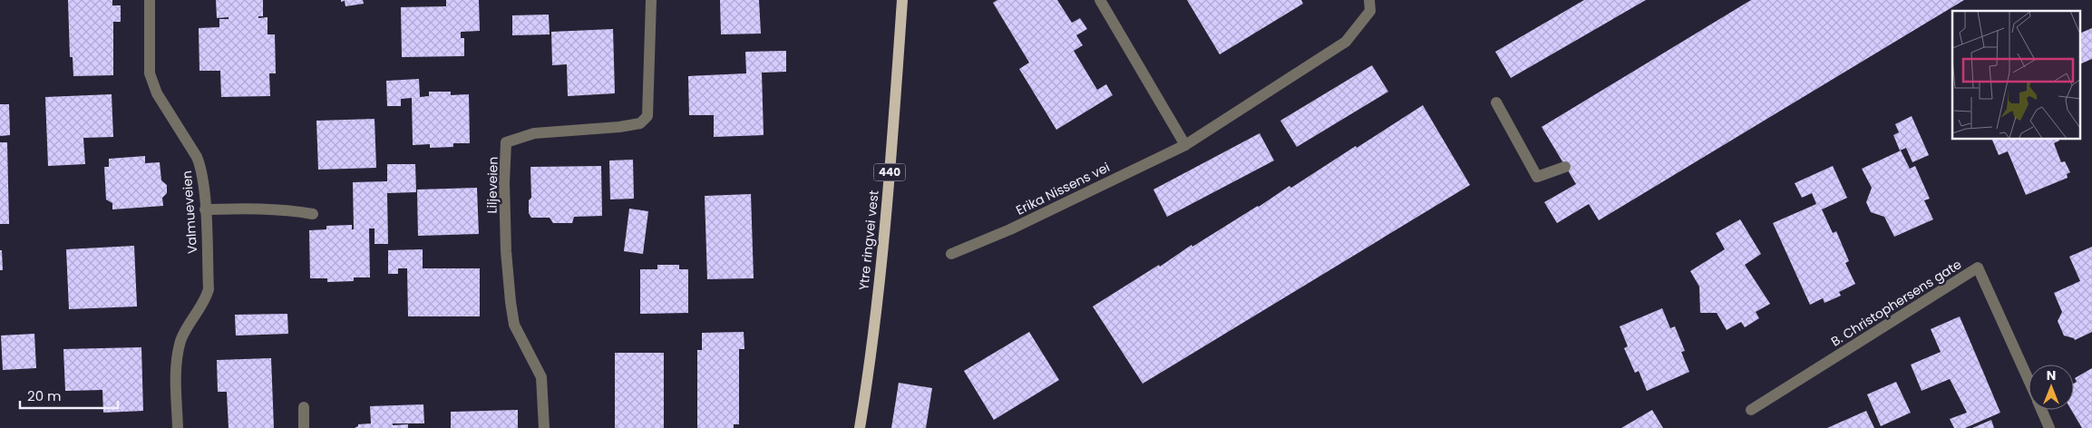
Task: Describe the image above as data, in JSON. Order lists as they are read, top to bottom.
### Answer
{
  "streets": {
    "main road": ["440", "Ytre ringvei vest"],
    "street": [
      "Liljeveien",
      "Erika Nissens vei",
      "Valmueveien",
      "B. Christophersens gate"
    ]
  },
  "scale_bar": "20 m",
  "north": "top"
}
